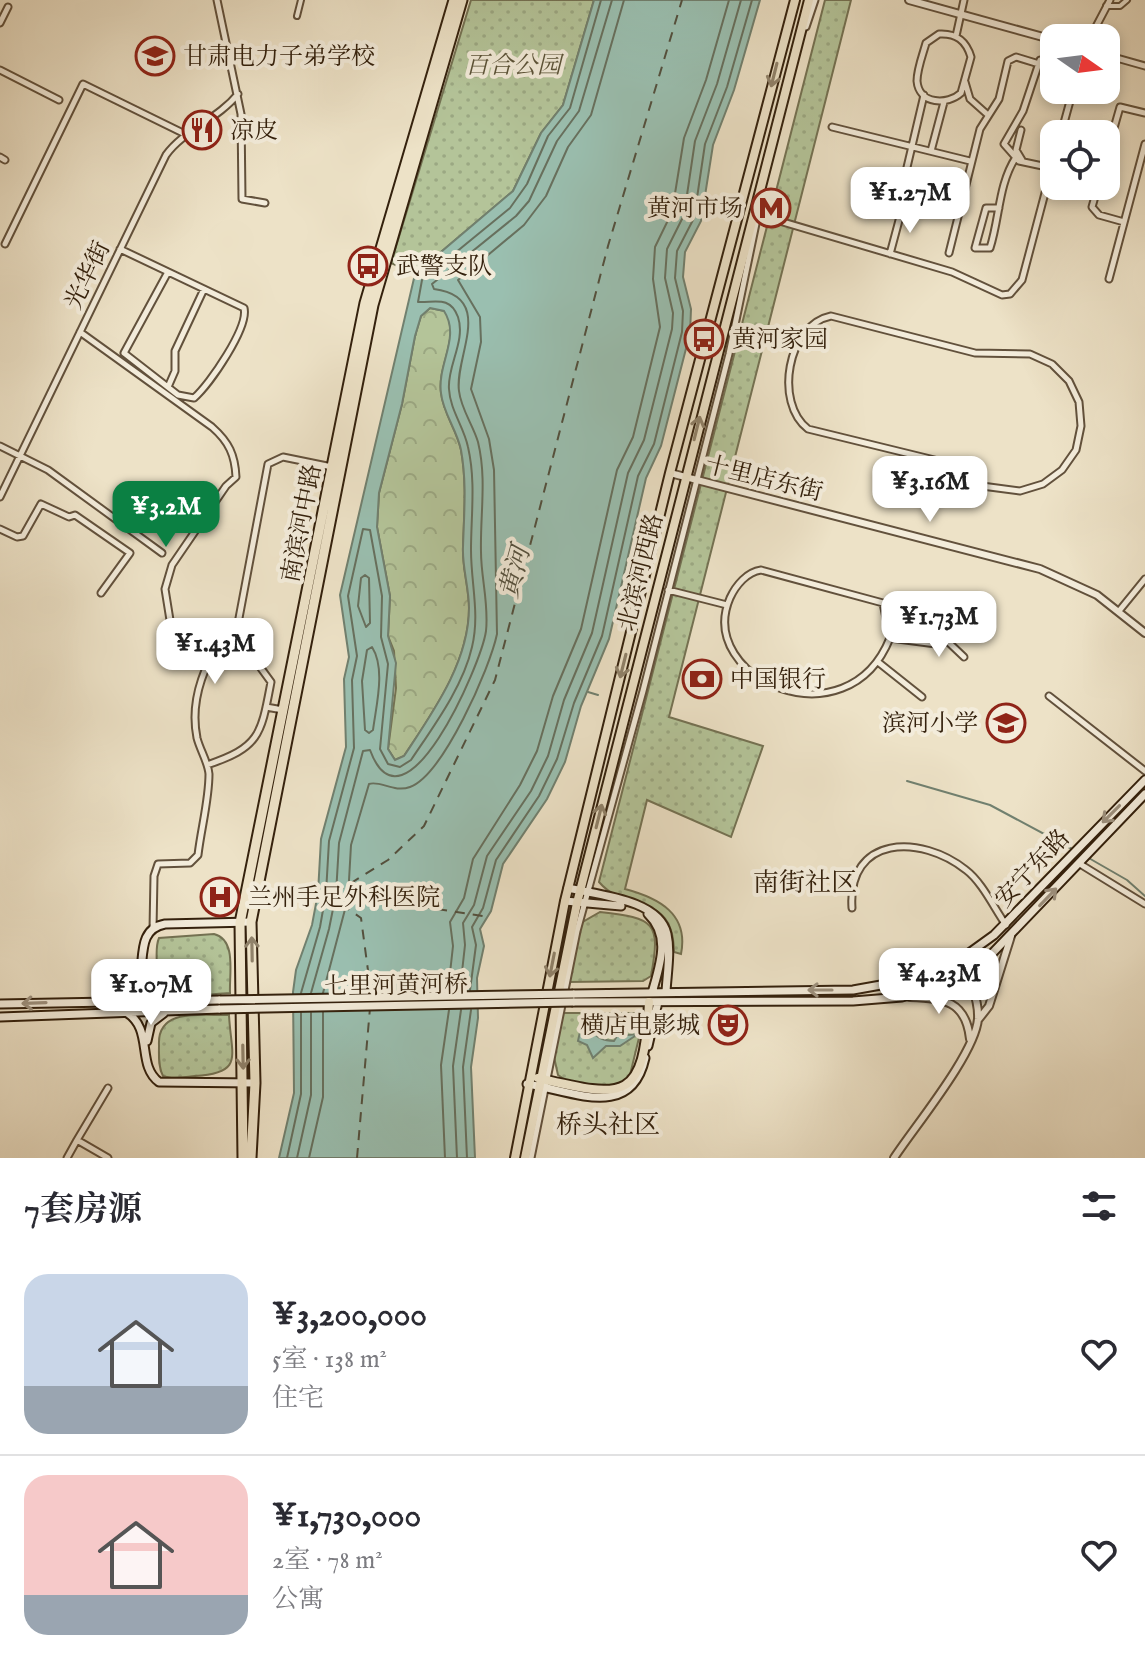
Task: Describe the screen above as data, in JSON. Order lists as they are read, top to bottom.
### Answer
{
  "streets": {
    "highway": ["南滨河中路"],
    "main road": ["北滨河西路", "安宁东路", "七里河黄河桥"],
    "street": ["光华街", "十里店东街"]
  },
  "crossings": [
    ["十里店东街", "北滨河西路"],
    ["安宁东路", "七里河黄河桥"]
  ],
  "districts": ["南街社区", "桥头社区"],
  "water": ["黄河"],
  "parks": ["百合公园"],
  "places": {
    "school or university": ["甘肃电力子弟学校", "滨河小学"],
    "restaurant": ["凉皮"],
    "metro station": ["黄河市场"],
    "bus stop": ["武警支队", "黄河家园"],
    "bank": ["中国银行"],
    "hospital": ["兰州手足外科医院"],
    "theatre": ["横店电影城"]
  },
  "north": "right",
  "page": {
    "price": [
      "¥1.27M",
      "¥3.16M",
      "¥3.2M",
      "¥1.73M",
      "¥1.43M",
      "¥4.23M",
      "¥1.07M"
    ],
    "heading": "7套房源",
    "list": [
      {
        "name": "¥3,200,000",
        "note": "5室 · 138 m² · 住宅"
      },
      {
        "name": "¥1,730,000",
        "note": "2室 · 78 m² · 公寓"
      }
    ]
  }
}
